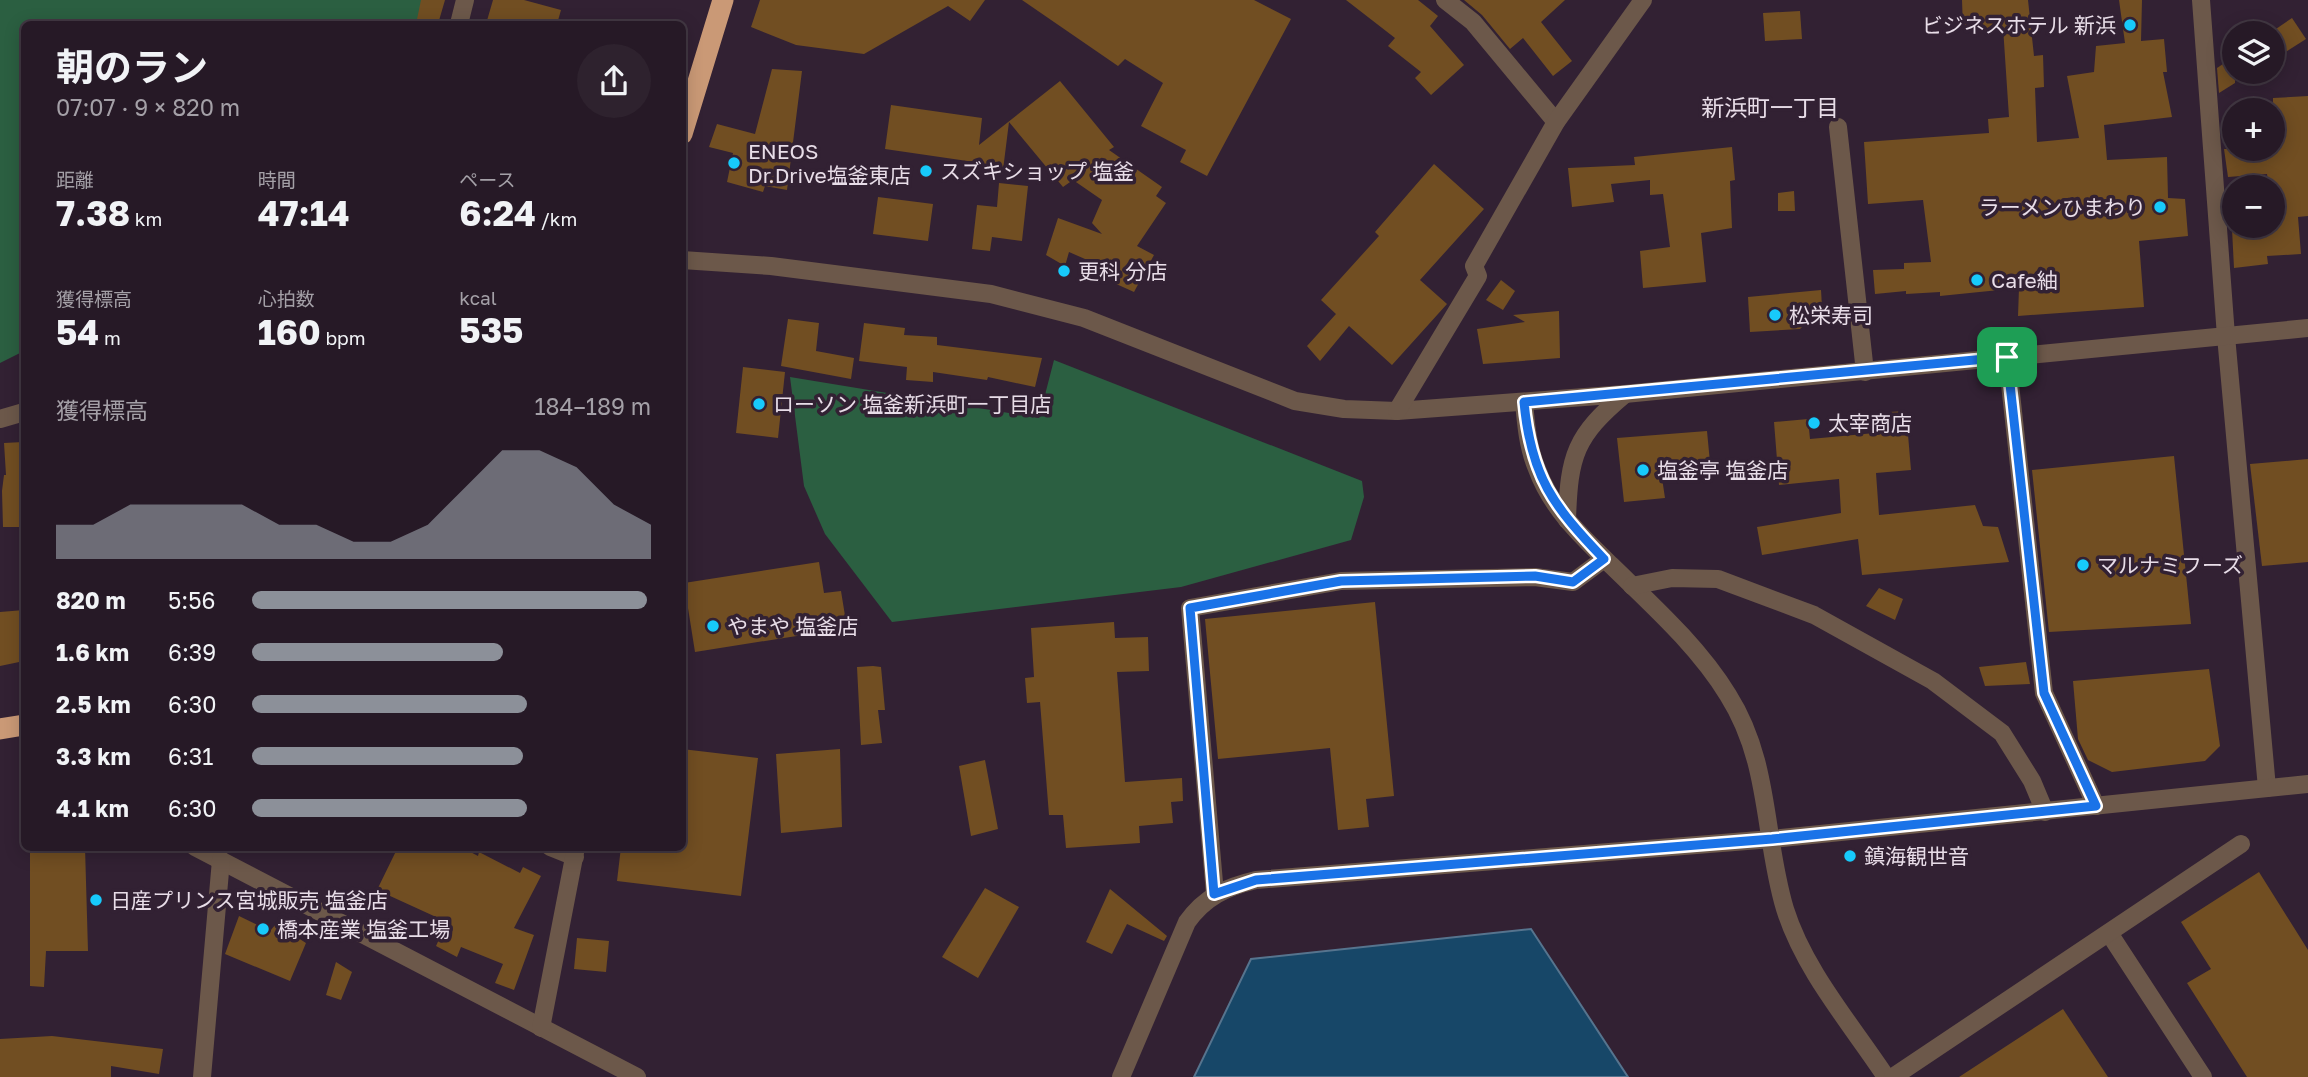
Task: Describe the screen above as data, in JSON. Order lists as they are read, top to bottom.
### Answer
{
  "districts": ["新浜町一丁目"],
  "places": [
    "ビジネスホテル 新浜",
    "ENEOS Dr.Drive塩釜東店",
    "スズキショップ 塩釜",
    "ラーメンひまわり",
    "更科 分店",
    "Cafe紬",
    "松栄寿司",
    "ローソン 塩釜新浜町一丁目店",
    "太宰商店",
    "塩釜亭 塩釜店",
    "マルナミフーズ",
    "やまや 塩釜店",
    "鎮海観世音",
    "日産プリンス宮城販売 塩釜店",
    "橋本産業 塩釜工場"
  ],
  "page": {
    "map_buttons": ["+", "−"],
    "heading": ["朝のラン", "07:07 · 9 × 820 m"],
    "stats": [
      ["距離", "7.38 km"],
      ["時間", "47:14"],
      ["ペース", "6:24 /km"],
      ["獲得標高", "54 m"],
      ["心拍数", "160 bpm"],
      ["kcal", "535"]
    ],
    "chart": ["獲得標高", "184–189 m"],
    "list": [
      {
        "name": "820 m",
        "note": "5:56"
      },
      {
        "name": "1.6 km",
        "note": "6:39"
      },
      {
        "name": "2.5 km",
        "note": "6:30"
      },
      {
        "name": "3.3 km",
        "note": "6:31"
      },
      {
        "name": "4.1 km",
        "note": "6:30"
      }
    ]
  }
}
